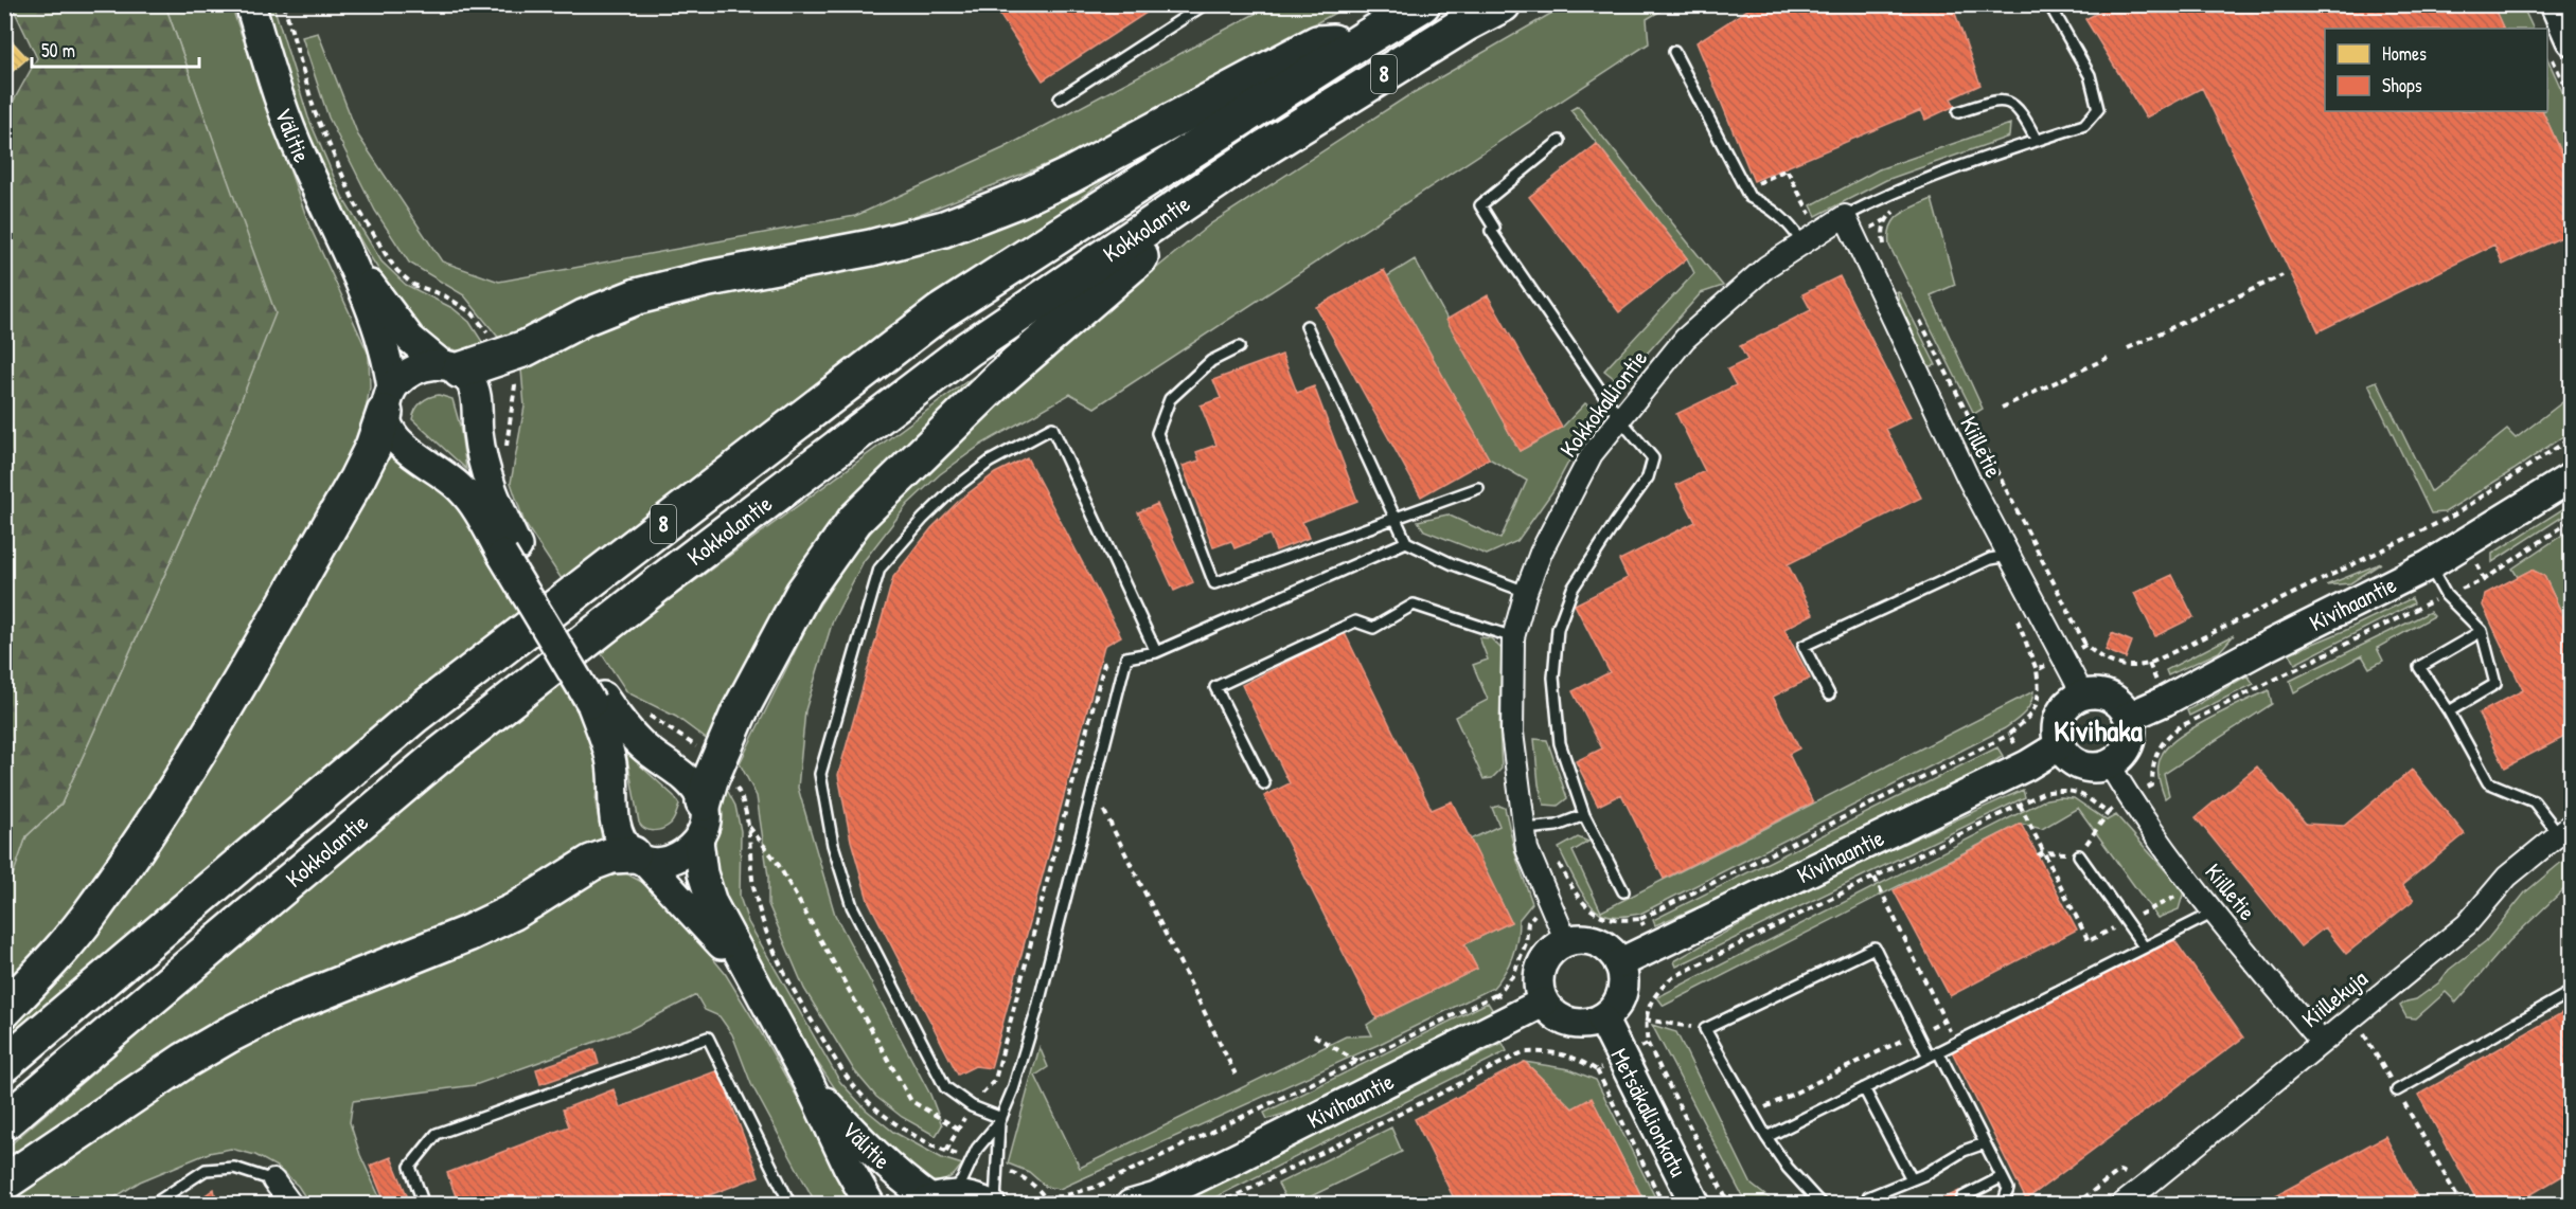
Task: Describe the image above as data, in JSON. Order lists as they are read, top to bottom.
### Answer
{
  "streets": {
    "highway": ["8", "Kokkolantie"],
    "main road": ["Välitie", "Kivihaantie", "Metsäkallionkatu"],
    "street": ["Kokkokalliontie", "Kiilletie", "Kiillekuja"]
  },
  "crossings": [
    ["Kokkokalliontie", "Kiilletie"],
    ["Kokkokalliontie", "Kivihaantie"],
    ["Kokkokalliontie", "Metsäkallionkatu"],
    ["Kiilletie", "Kivihaantie"],
    ["Kiilletie", "Kiillekuja"],
    ["Kivihaantie", "Metsäkallionkatu"]
  ],
  "districts": ["Kivihaka"],
  "legend": ["Homes", "Shops"],
  "scale_bar": "50 m"
}
